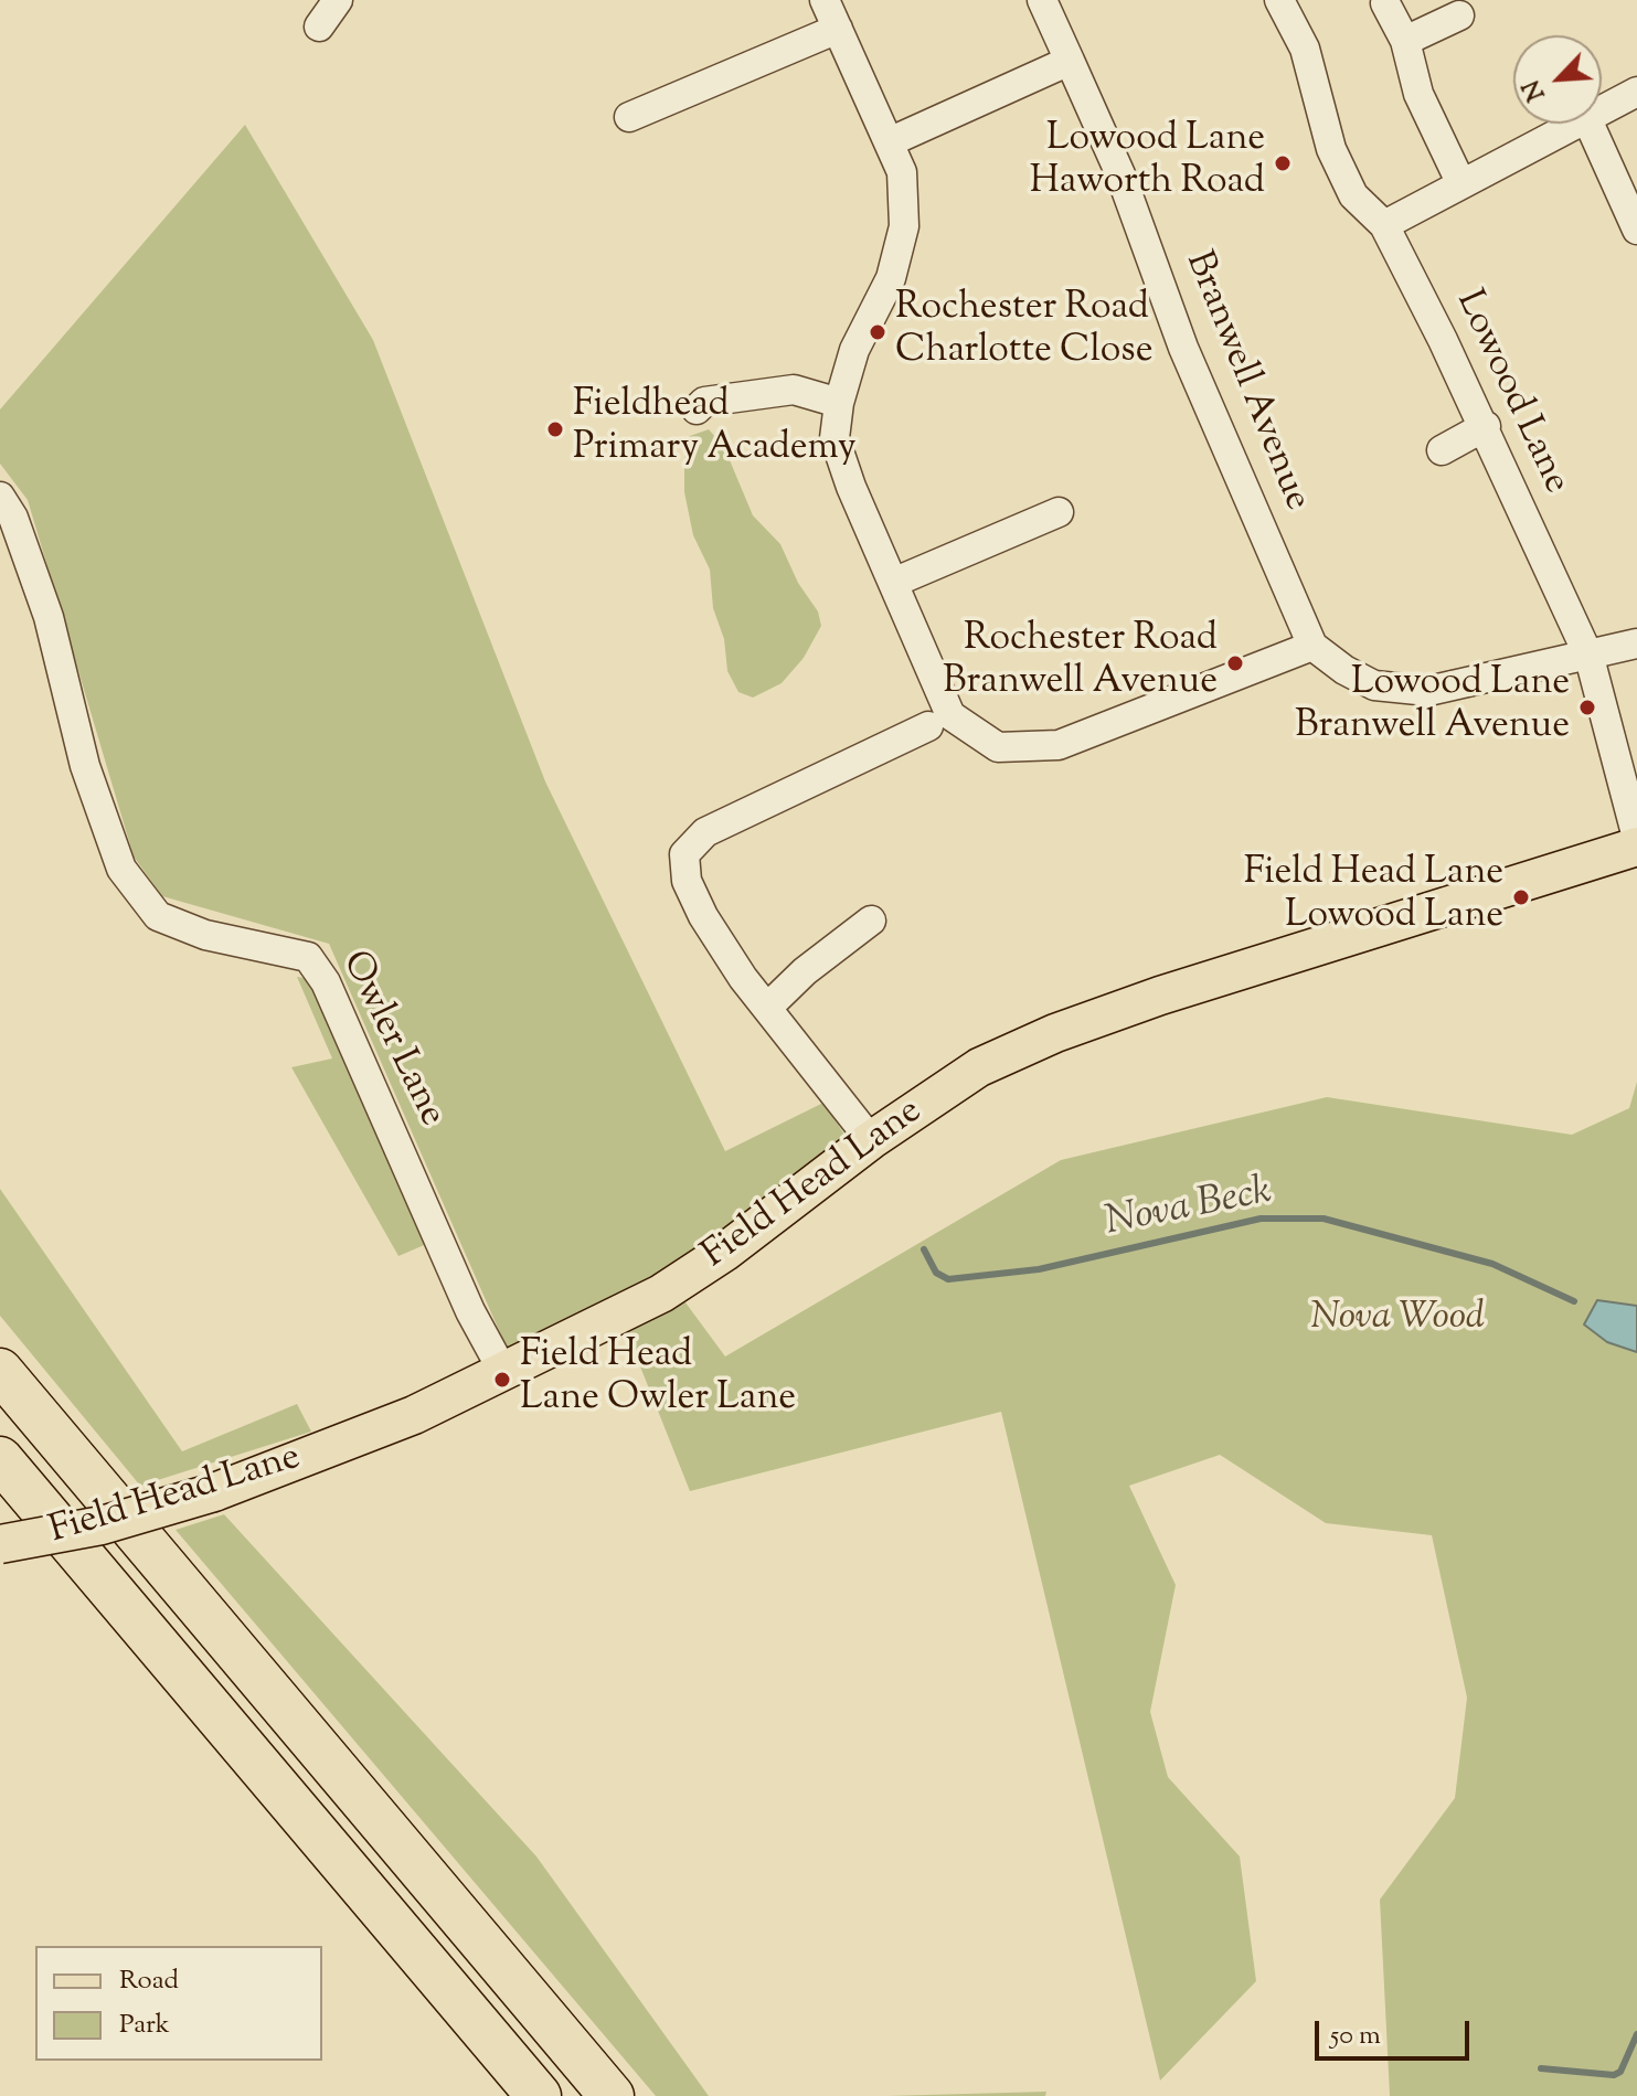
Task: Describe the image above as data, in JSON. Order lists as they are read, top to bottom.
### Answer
{
  "streets": {
    "main road": ["Field Head Lane"],
    "street": ["Branwell Avenue", "Lowood Lane", "Owler Lane"]
  },
  "crossings": [
    ["Owler Lane", "Field Head Lane"]
  ],
  "water": ["Nova Beck"],
  "parks": ["Nova Wood"],
  "places": [
    "Lowood Lane Haworth Road",
    "Rochester Road Charlotte Close",
    "Fieldhead Primary Academy",
    "Rochester Road Branwell Avenue",
    "Lowood Lane Branwell Avenue",
    "Field Head Lane Lowood Lane",
    "Field Head Lane Owler Lane"
  ],
  "legend": ["Road", "Park"],
  "scale_bar": "50 m",
  "north": "bottom left"
}
